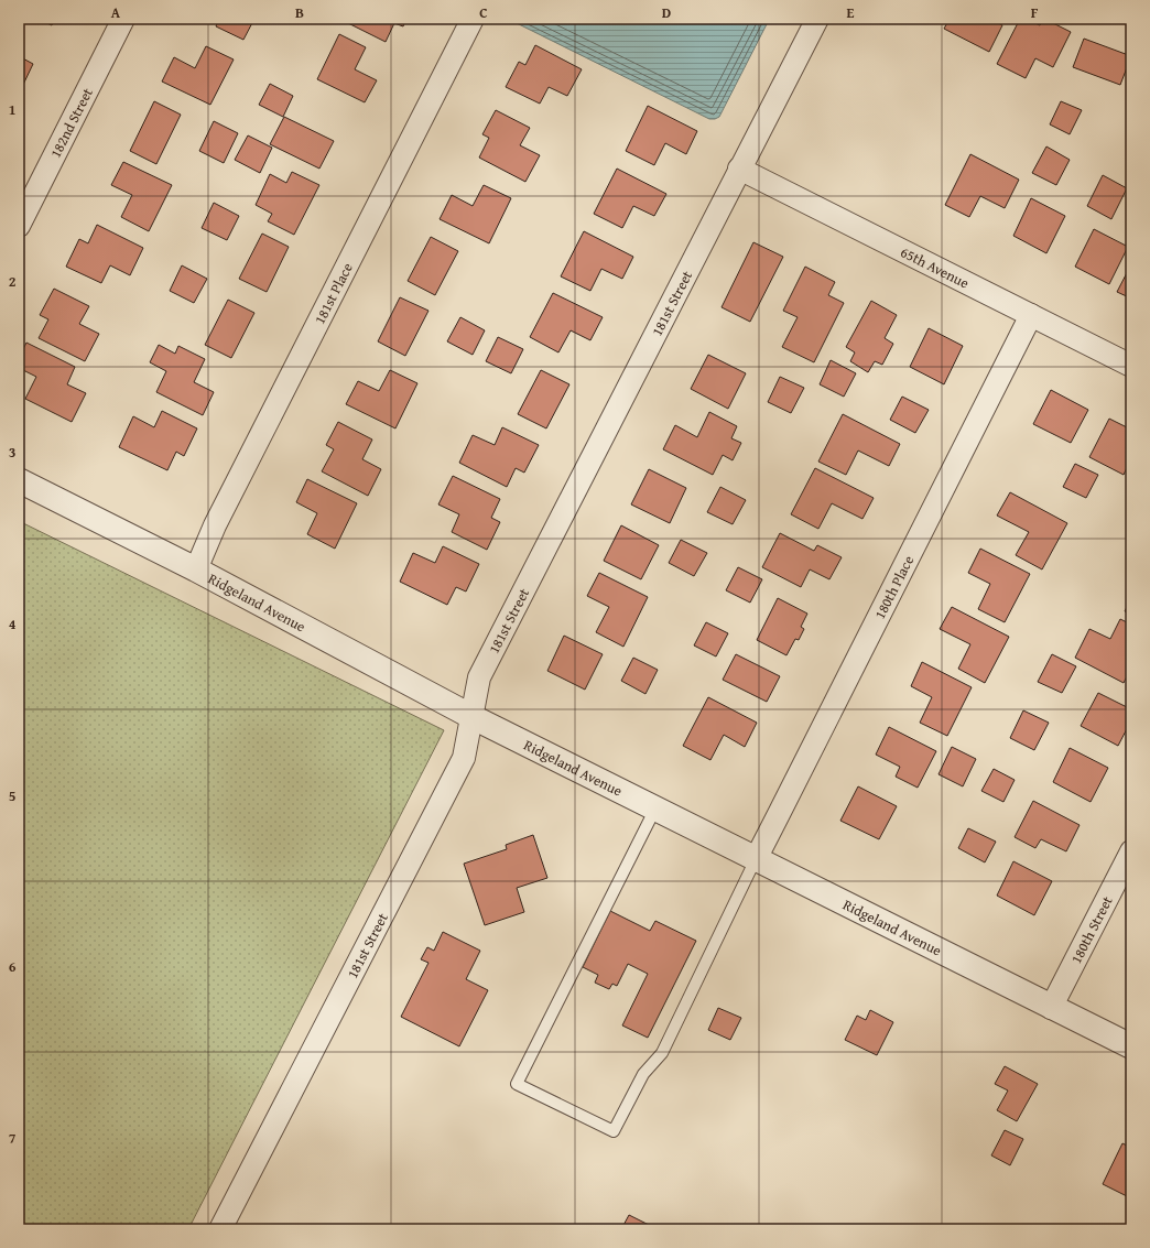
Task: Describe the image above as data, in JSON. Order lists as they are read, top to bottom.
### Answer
{
  "streets": {
    "street": [
      "182nd Street",
      "65th Avenue",
      "181st Place",
      "181st Street",
      "180th Place",
      "Ridgeland Avenue",
      "180th Street"
    ]
  },
  "crossings": [
    ["65th Avenue", "181st Street"],
    ["65th Avenue", "180th Place"],
    ["181st Place", "Ridgeland Avenue"],
    ["181st Street", "Ridgeland Avenue"],
    ["180th Place", "Ridgeland Avenue"],
    ["Ridgeland Avenue", "180th Street"]
  ],
  "grid": {
    "columns": [
      "A",
      "B",
      "C",
      "D",
      "E",
      "F"
    ],
    "rows": [
      "1",
      "2",
      "3",
      "4",
      "5",
      "6",
      "7"
    ]
  }
}
